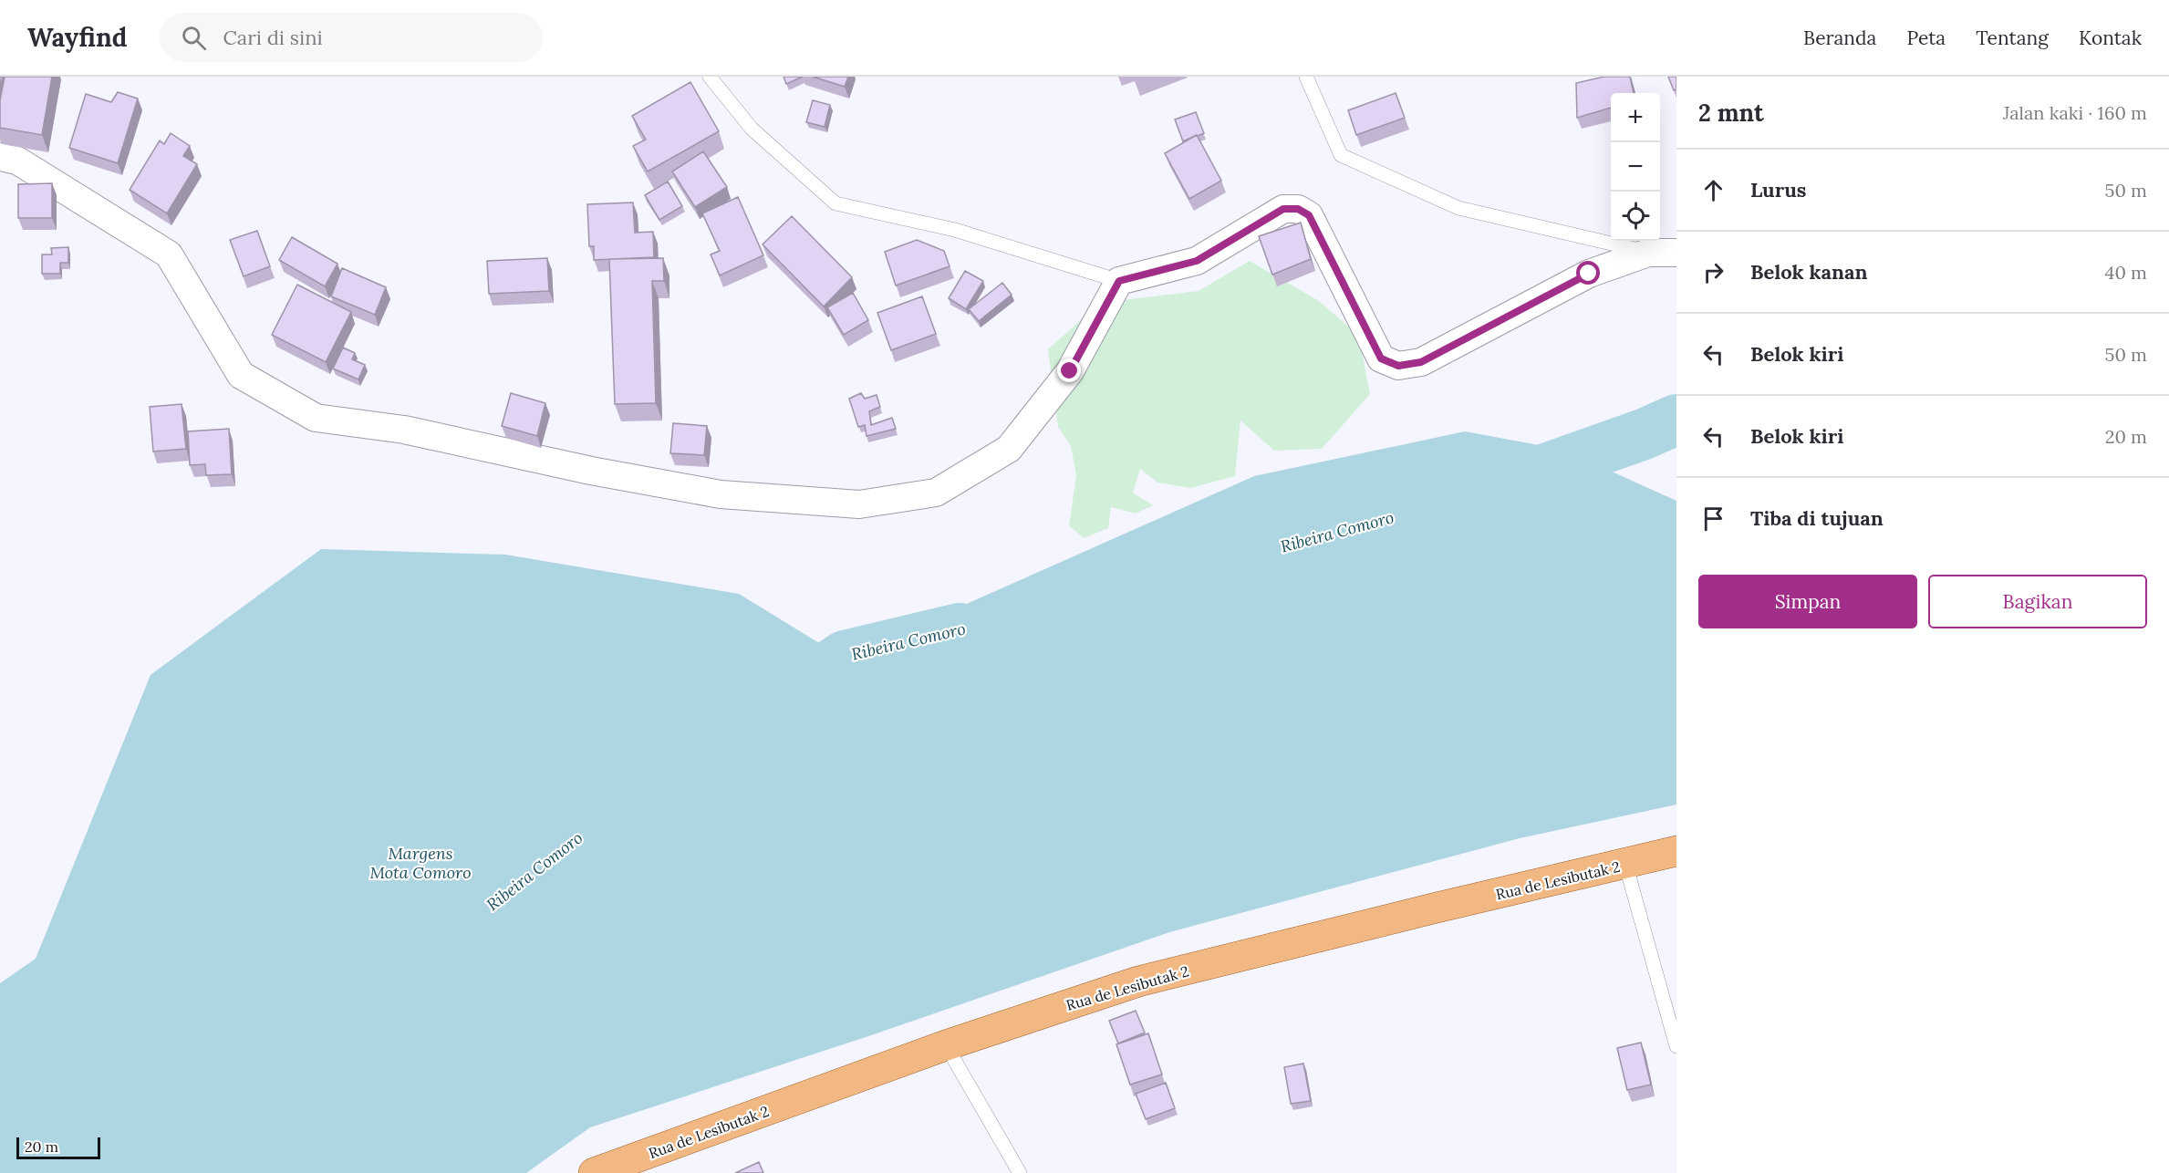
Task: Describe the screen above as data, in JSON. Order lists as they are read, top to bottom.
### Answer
{
  "streets": {
    "main road": ["Rua de Lesibutak 2"]
  },
  "water": ["Ribeira Comoro", "Margens Mota Comoro"],
  "scale_bar": "20 m",
  "page": {
    "header": "Wayfind",
    "search": "Cari di sini",
    "nav": [
      "Beranda",
      "Peta",
      "Tentang",
      "Kontak"
    ],
    "heading": ["2 mnt", "Jalan kaki · 160 m"],
    "map_buttons": ["+", "−"],
    "list": [
      ["Lurus", "50 m"],
      ["Belok kanan", "40 m"],
      ["Belok kiri", "50 m"],
      ["Belok kiri", "20 m"],
      "Tiba di tujuan"
    ],
    "buttons": ["Simpan", "Bagikan"],
    "scale": "20 m"
  }
}
